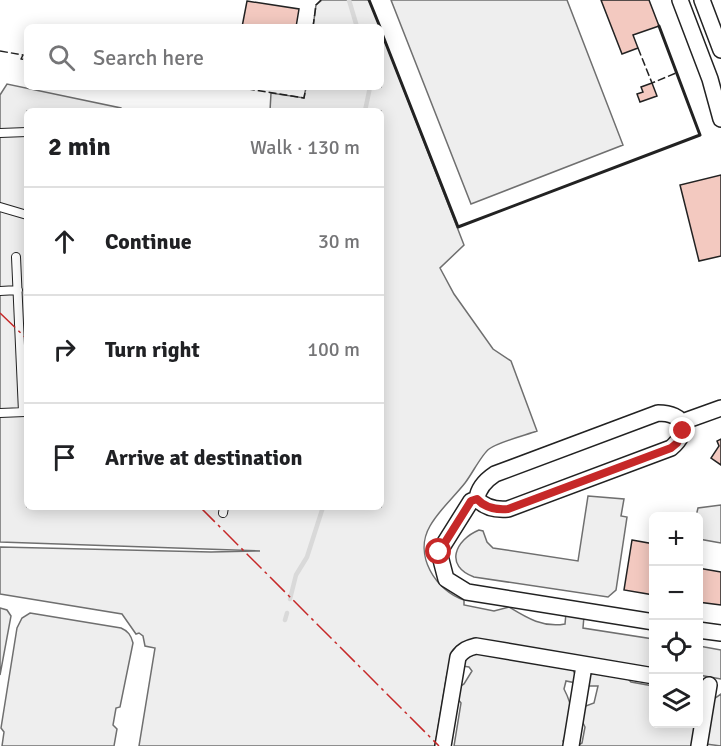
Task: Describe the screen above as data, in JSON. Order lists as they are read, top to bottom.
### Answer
{
  "page": {
    "search": "Search here",
    "heading": ["2 min", "Walk · 130 m"],
    "list": [
      ["Continue", "30 m"],
      ["Turn right", "100 m"],
      "Arrive at destination"
    ],
    "map_buttons": ["+", "−"]
  }
}
